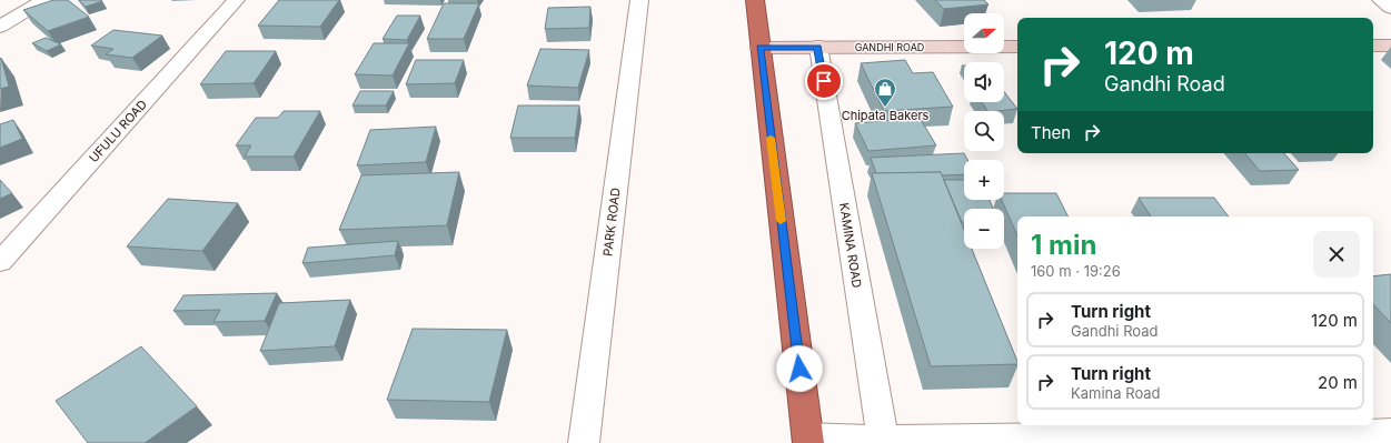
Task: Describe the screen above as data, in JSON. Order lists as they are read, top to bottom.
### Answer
{
  "streets": {
    "street": [
      "GANDHI ROAD",
      "UFULU ROAD",
      "PARK ROAD",
      "KAMINA ROAD"
    ]
  },
  "crossings": [
    ["GANDHI ROAD", "KAMINA ROAD"]
  ],
  "places": {
    "shop": ["Chipata Bakers"]
  },
  "north": "right",
  "page": {
    "map_buttons": ["+", "−"],
    "turn": ["120 m", "Gandhi Road"],
    "then": "Then",
    "heading": ["1 min", "160 m · 19:26"],
    "list": [
      {
        "name": "Turn right",
        "note": "Gandhi Road",
        "value": "120 m"
      },
      {
        "name": "Turn right",
        "note": "Kamina Road",
        "value": "20 m"
      }
    ]
  }
}
